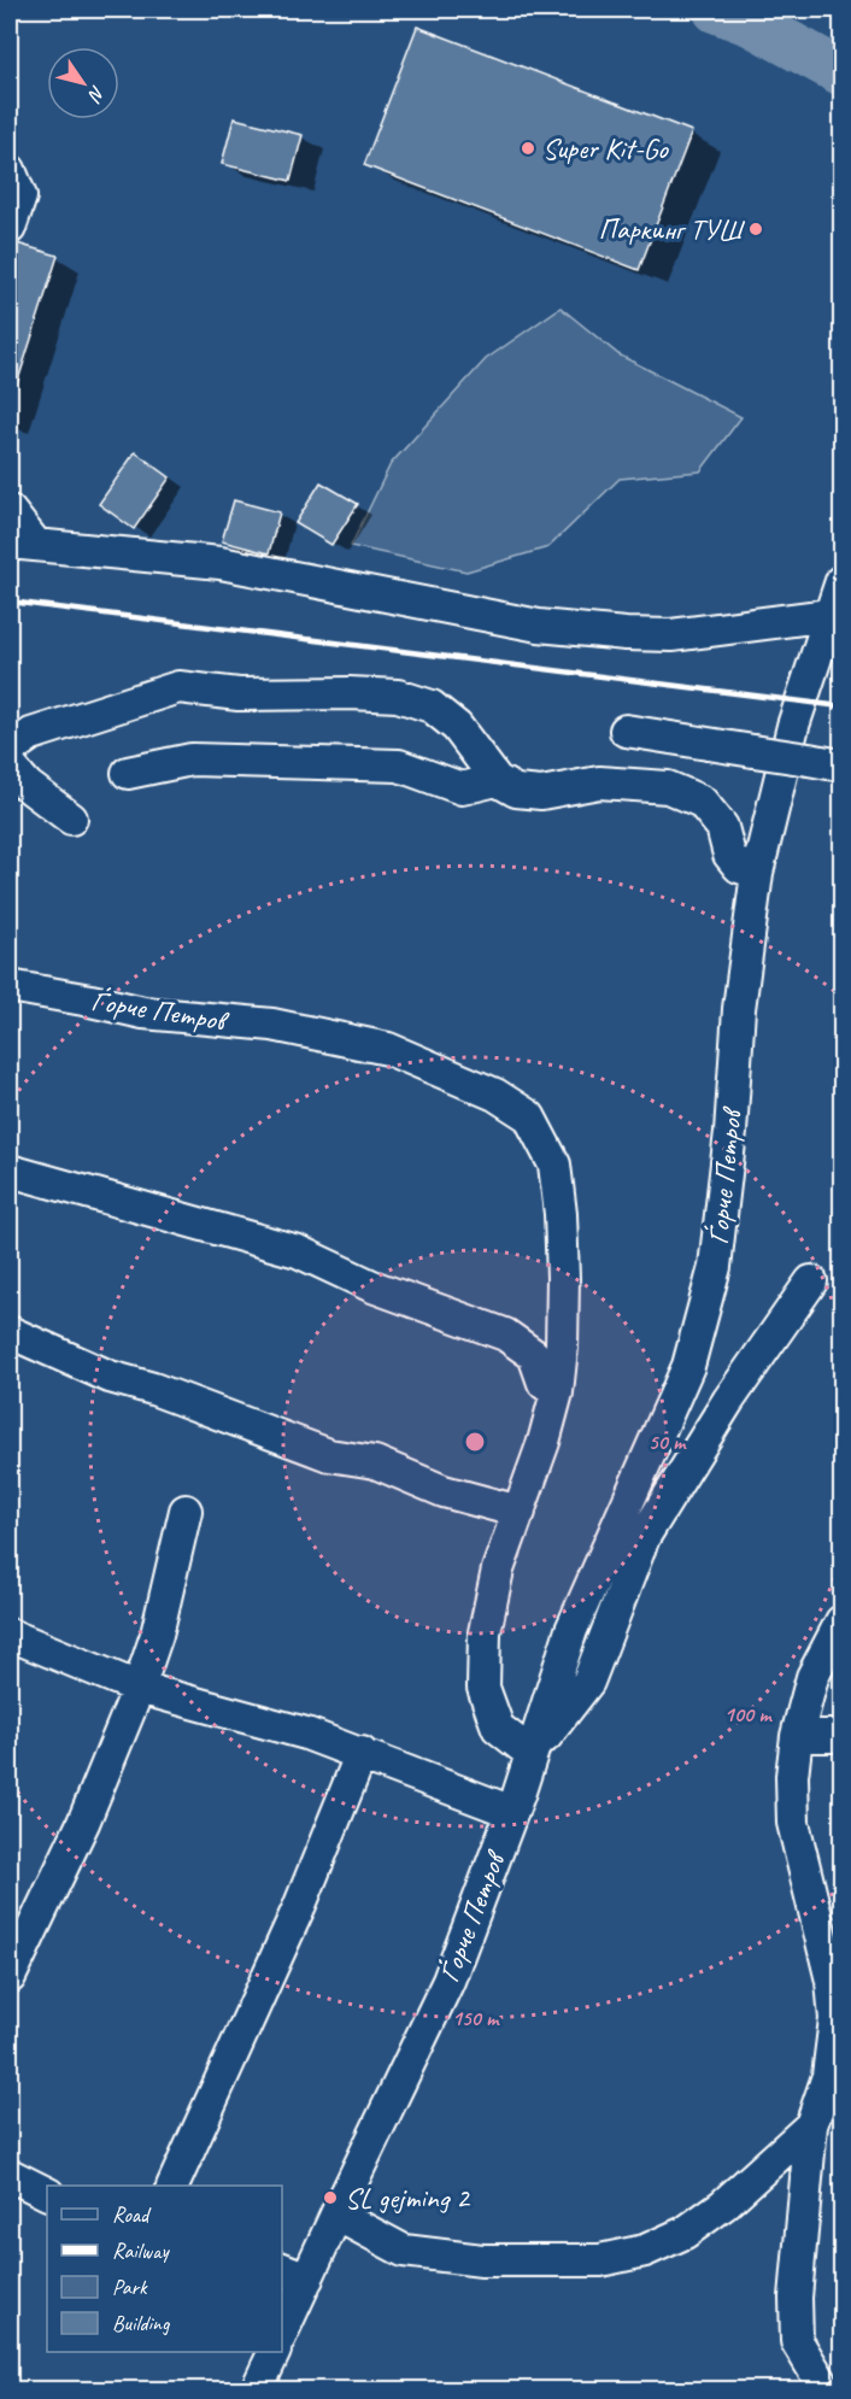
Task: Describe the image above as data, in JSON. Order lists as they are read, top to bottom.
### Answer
{
  "streets": {
    "street": ["Ѓорче Петров"]
  },
  "places": ["Super Kit-Go", "Паркинг ТУШ", "SL gejming 2"],
  "legend": [
    "Road",
    "Railway",
    "Park",
    "Building"
  ],
  "north": "bottom right",
  "rings": ["50 m", "100 m", "150 m"]
}
